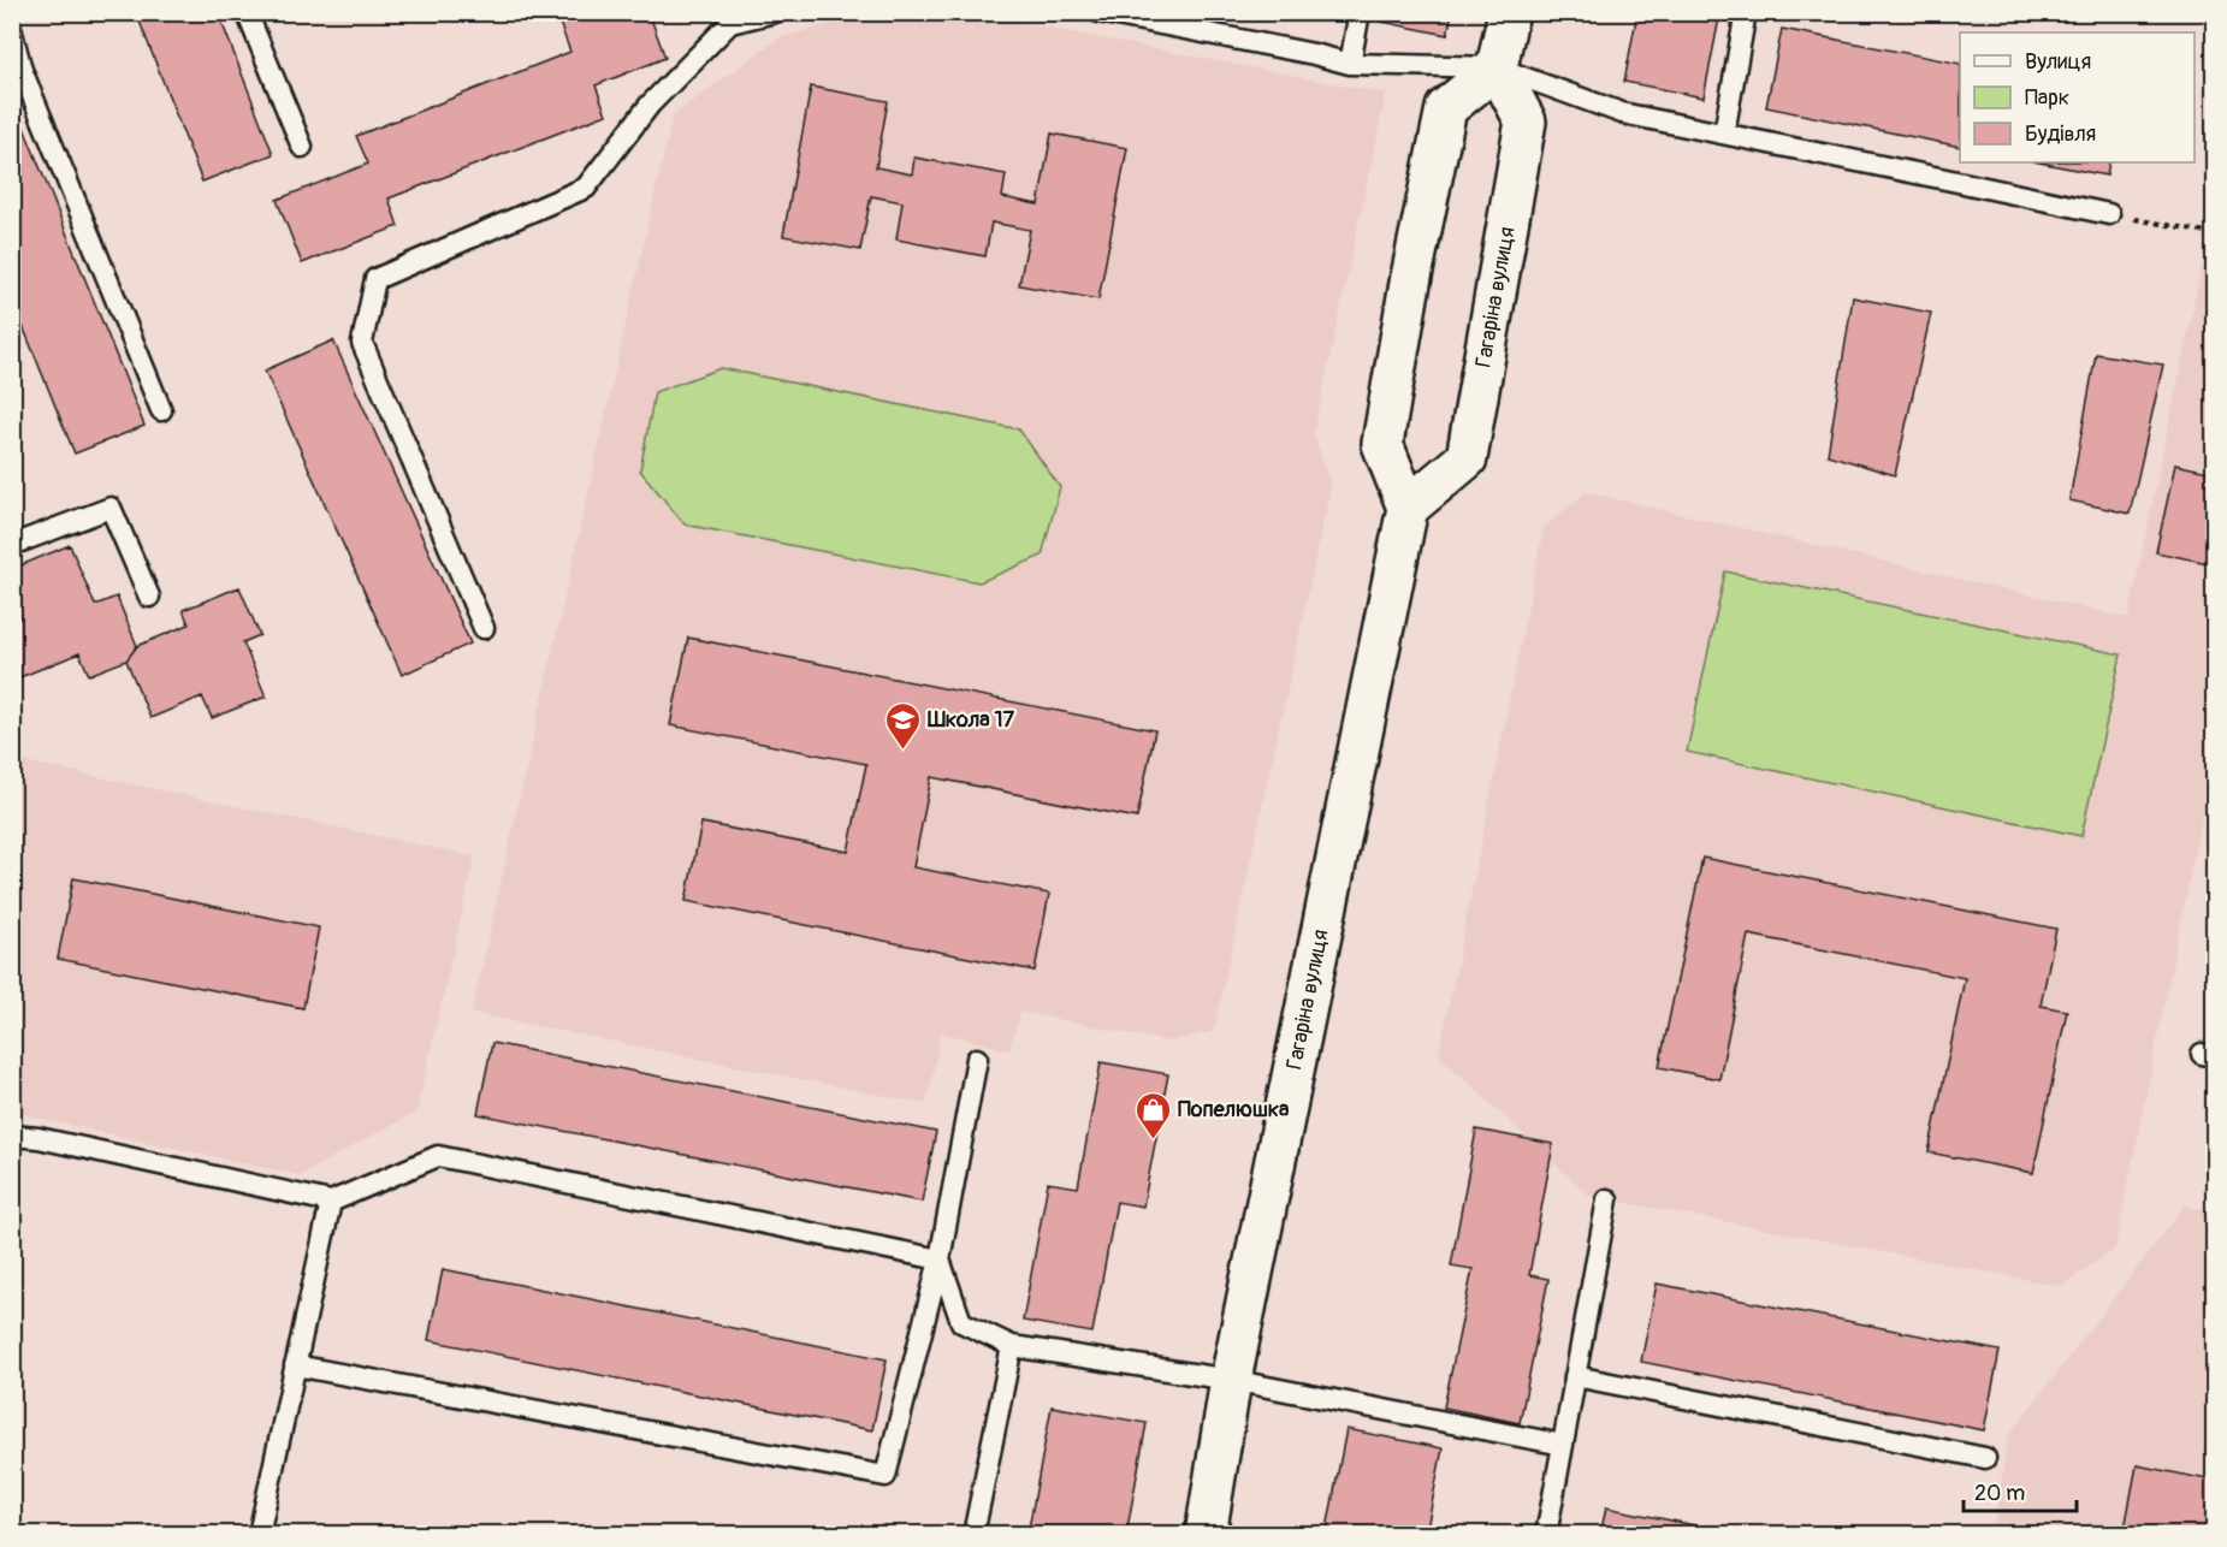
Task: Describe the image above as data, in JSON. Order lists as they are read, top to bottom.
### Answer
{
  "streets": {
    "street": ["Гагаріна вулиця"]
  },
  "places": {
    "school or university": ["Школа 17"],
    "shop": ["Попелюшка"]
  },
  "legend": ["Вулиця", "Парк", "Будівля"],
  "scale_bar": "20 m"
}
